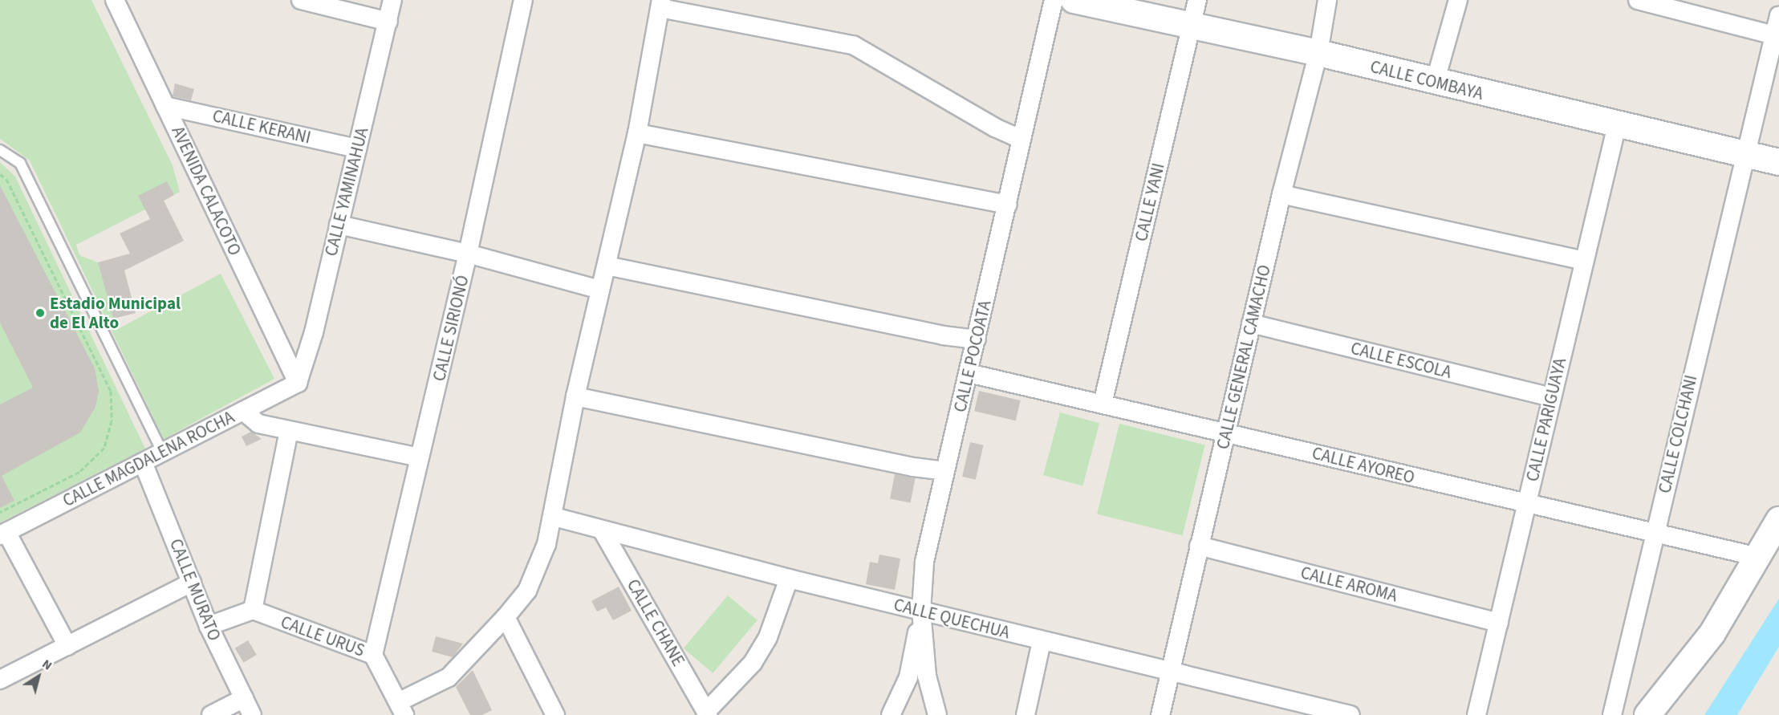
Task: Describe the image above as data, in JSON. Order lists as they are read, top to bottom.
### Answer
{
  "streets": {
    "street": [
      "CALLE COMBAYA",
      "CALLE KERANI",
      "AVENIDA CALACOTO",
      "CALLE YAMINAHUA",
      "CALLE YANI",
      "CALLE SIRIONÓ",
      "CALLE POCOATA",
      "CALLE GENERAL CAMACHO",
      "CALLE ESCOLA",
      "CALLE PARIGUAYA",
      "CALLE COLCHANI",
      "CALLE MAGDALENA ROCHA",
      "CALLE AYOREO",
      "CALLE AROMA",
      "CALLE MURATO",
      "CALLE QUECHUA",
      "CALLE CHANE",
      "CALLE URUS"
    ]
  },
  "crossings": [
    ["CALLE COMBAYA", "CALLE YANI"],
    ["CALLE COMBAYA", "CALLE GENERAL CAMACHO"],
    ["CALLE COMBAYA", "CALLE PARIGUAYA"],
    ["CALLE COMBAYA", "CALLE COLCHANI"],
    ["CALLE KERANI", "AVENIDA CALACOTO"],
    ["CALLE KERANI", "CALLE YAMINAHUA"],
    ["AVENIDA CALACOTO", "CALLE YAMINAHUA"],
    ["AVENIDA CALACOTO", "CALLE MAGDALENA ROCHA"],
    ["CALLE YAMINAHUA", "CALLE MAGDALENA ROCHA"],
    ["CALLE YANI", "CALLE AYOREO"],
    ["CALLE SIRIONÓ", "CALLE URUS"],
    ["CALLE POCOATA", "CALLE AYOREO"],
    ["CALLE POCOATA", "CALLE QUECHUA"],
    ["CALLE GENERAL CAMACHO", "CALLE ESCOLA"],
    ["CALLE GENERAL CAMACHO", "CALLE AYOREO"],
    ["CALLE GENERAL CAMACHO", "CALLE AROMA"],
    ["CALLE GENERAL CAMACHO", "CALLE QUECHUA"],
    ["CALLE ESCOLA", "CALLE PARIGUAYA"],
    ["CALLE PARIGUAYA", "CALLE AYOREO"],
    ["CALLE PARIGUAYA", "CALLE AROMA"],
    ["CALLE COLCHANI", "CALLE AYOREO"],
    ["CALLE MAGDALENA ROCHA", "CALLE MURATO"],
    ["CALLE QUECHUA", "CALLE CHANE"]
  ],
  "places": ["Estadio Municipal de El Alto"],
  "north": "top right"
}
